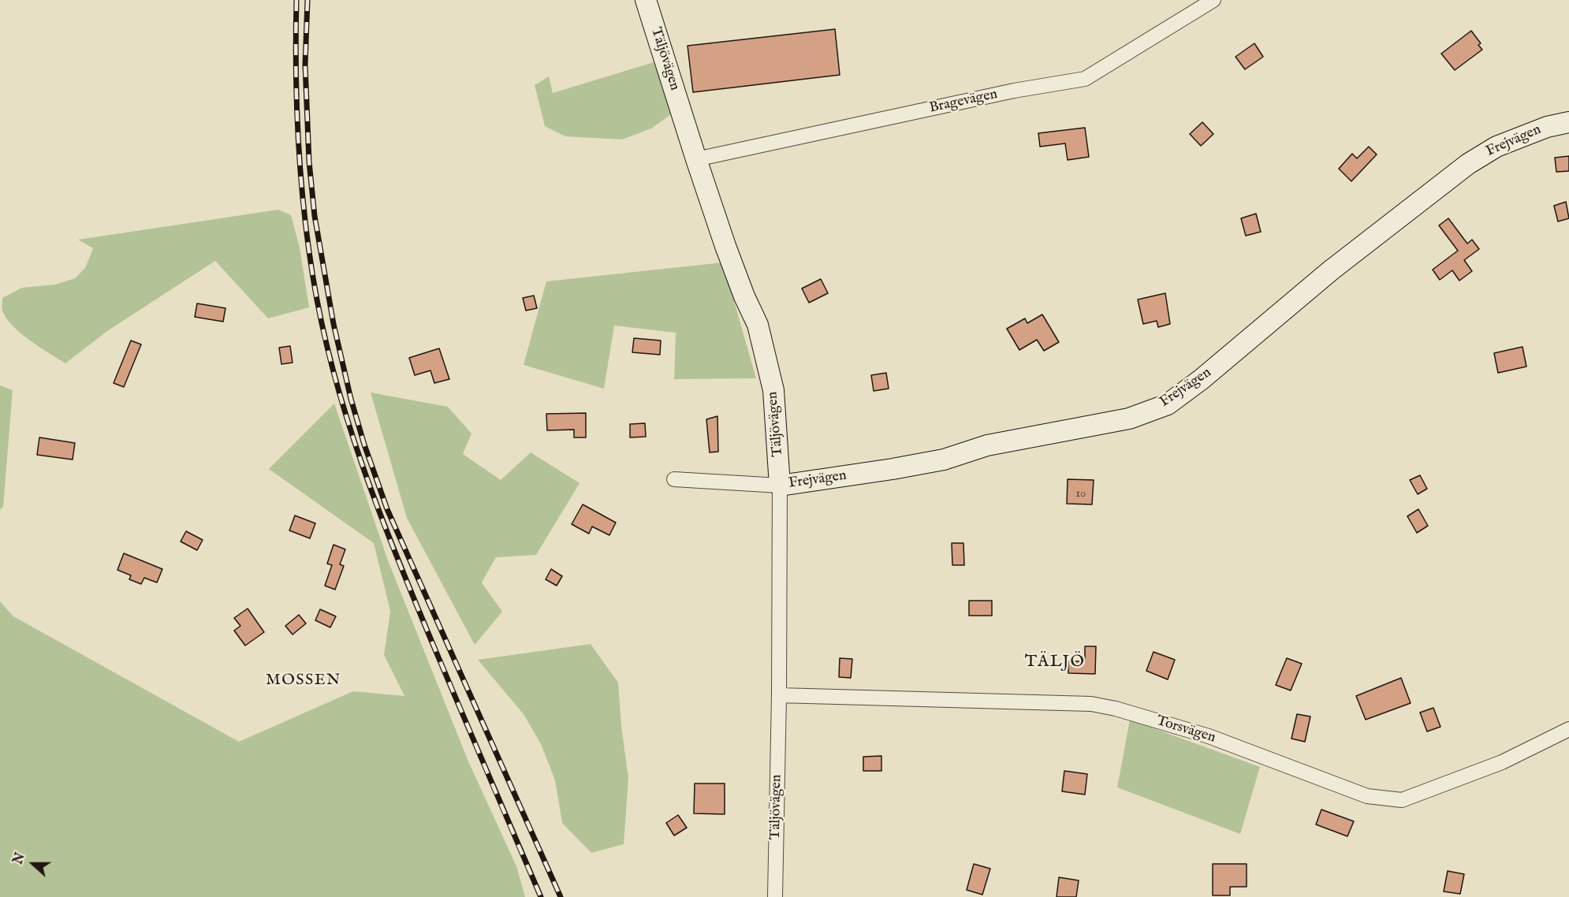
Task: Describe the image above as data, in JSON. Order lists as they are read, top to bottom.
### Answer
{
  "streets": {
    "street": [
      "Täljövägen",
      "Bragevägen",
      "Frejvägen",
      "Torsvägen"
    ]
  },
  "crossings": [
    ["Täljövägen", "Bragevägen"],
    ["Täljövägen", "Frejvägen"],
    ["Täljövägen", "Torsvägen"]
  ],
  "districts": ["TÄLJÖ", "MOSSEN"],
  "house_numbers": ["10"],
  "north": "left"
}
